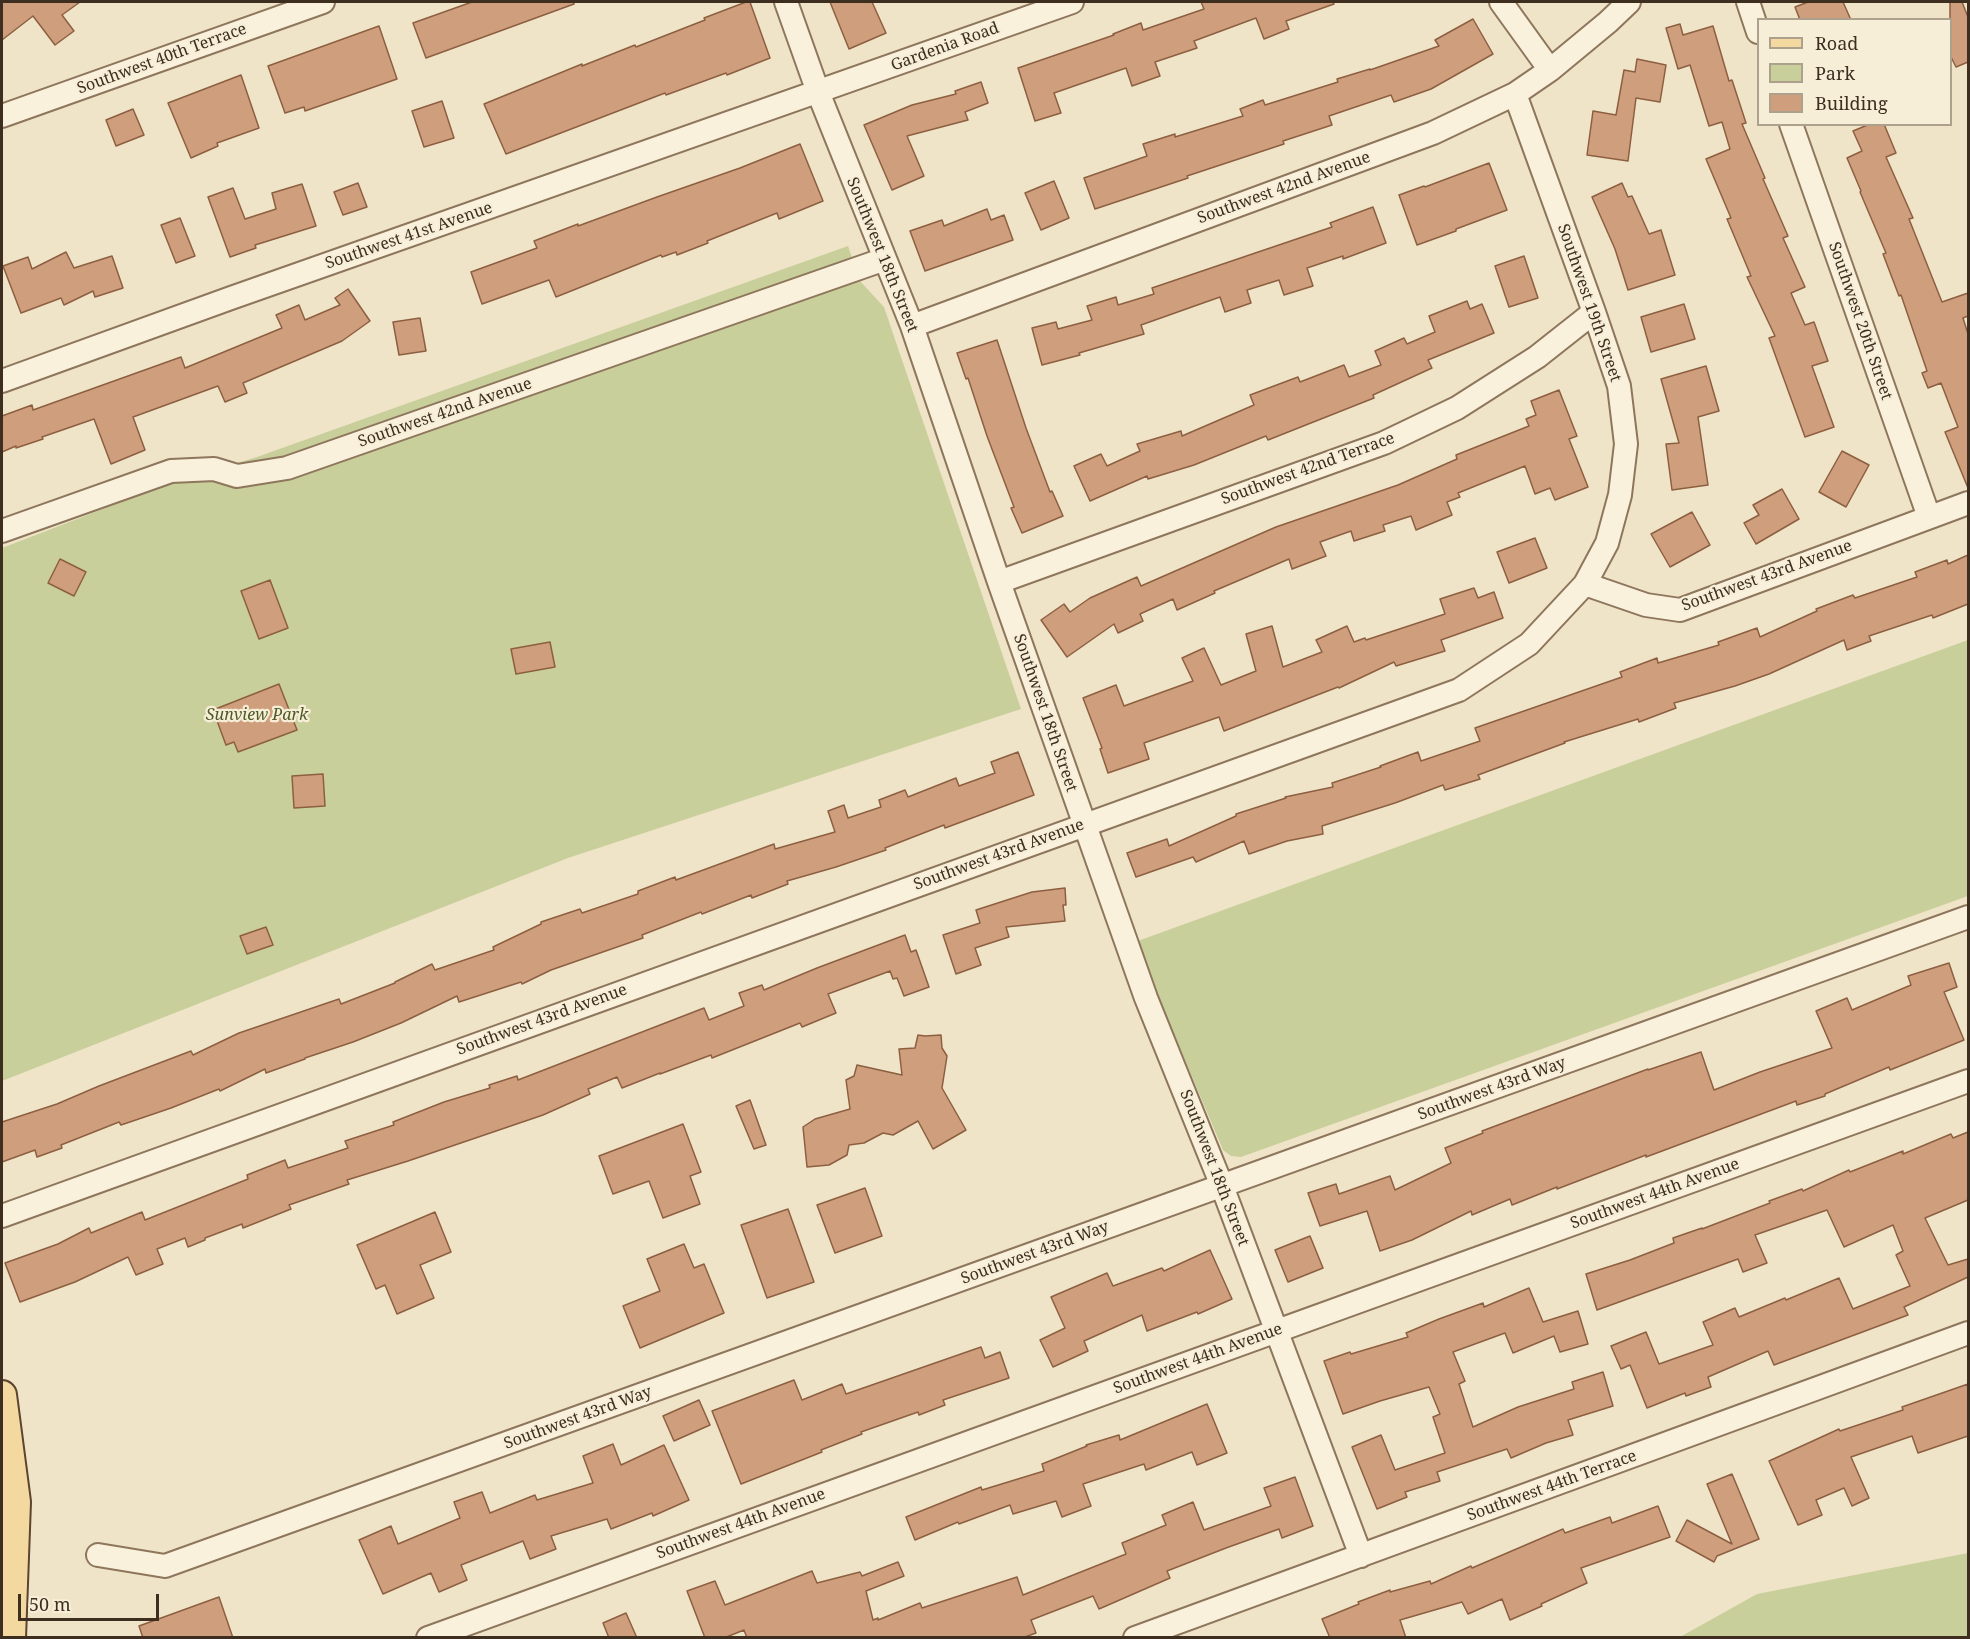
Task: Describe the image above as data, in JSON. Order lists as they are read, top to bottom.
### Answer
{
  "streets": {
    "street": [
      "Gardenia Road",
      "Southwest 40th Terrace",
      "Southwest 42nd Avenue",
      "Southwest 41st Avenue",
      "Southwest 18th Street",
      "Southwest 19th Street",
      "Southwest 20th Street",
      "Southwest 42nd Terrace",
      "Southwest 43rd Avenue",
      "Southwest 43rd Way",
      "Southwest 44th Avenue",
      "Southwest 44th Terrace"
    ]
  },
  "crossings": [
    ["Gardenia Road", "Southwest 41st Avenue"],
    ["Gardenia Road", "Southwest 18th Street"],
    ["Southwest 42nd Avenue", "Southwest 18th Street"],
    ["Southwest 42nd Avenue", "Southwest 19th Street"],
    ["Southwest 41st Avenue", "Southwest 18th Street"],
    ["Southwest 18th Street", "Southwest 42nd Terrace"],
    ["Southwest 18th Street", "Southwest 43rd Avenue"],
    ["Southwest 18th Street", "Southwest 43rd Way"],
    ["Southwest 18th Street", "Southwest 44th Avenue"],
    ["Southwest 18th Street", "Southwest 44th Terrace"],
    ["Southwest 19th Street", "Southwest 42nd Terrace"],
    ["Southwest 19th Street", "Southwest 43rd Avenue"],
    ["Southwest 20th Street", "Southwest 43rd Avenue"]
  ],
  "parks": ["Sunview Park"],
  "legend": ["Road", "Park", "Building"],
  "scale_bar": "50 m"
}
